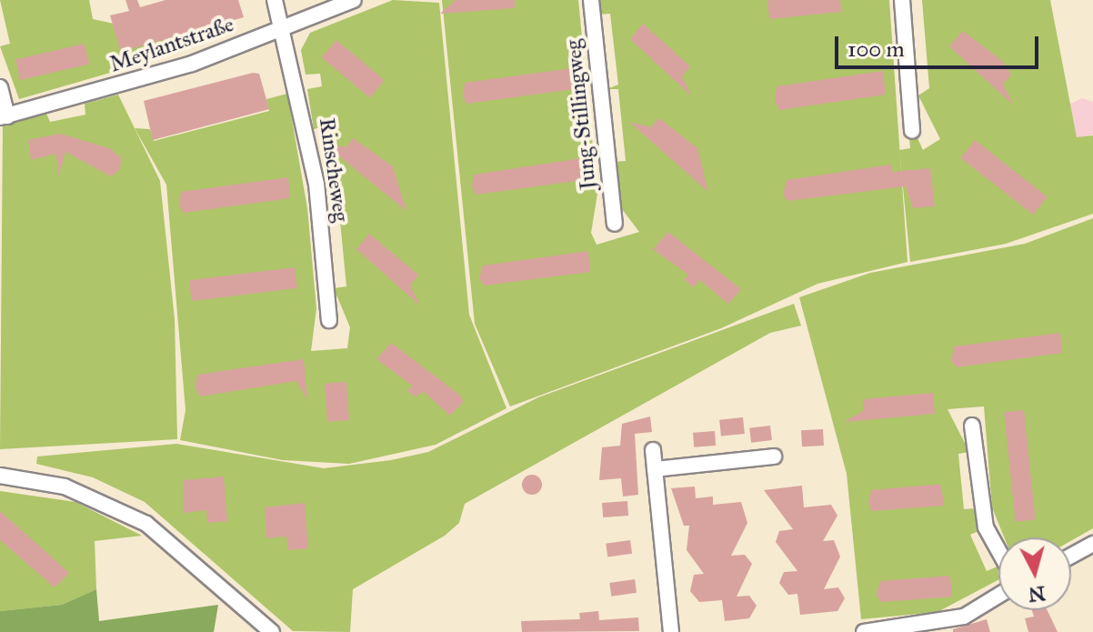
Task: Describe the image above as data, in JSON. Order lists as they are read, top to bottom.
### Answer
{
  "streets": {
    "street": ["Meylantstraße", "Jung-Stillingweg", "Rinscheweg"]
  },
  "crossings": [
    ["Meylantstraße", "Rinscheweg"]
  ],
  "scale_bar": "100 m",
  "north": "bottom"
}
